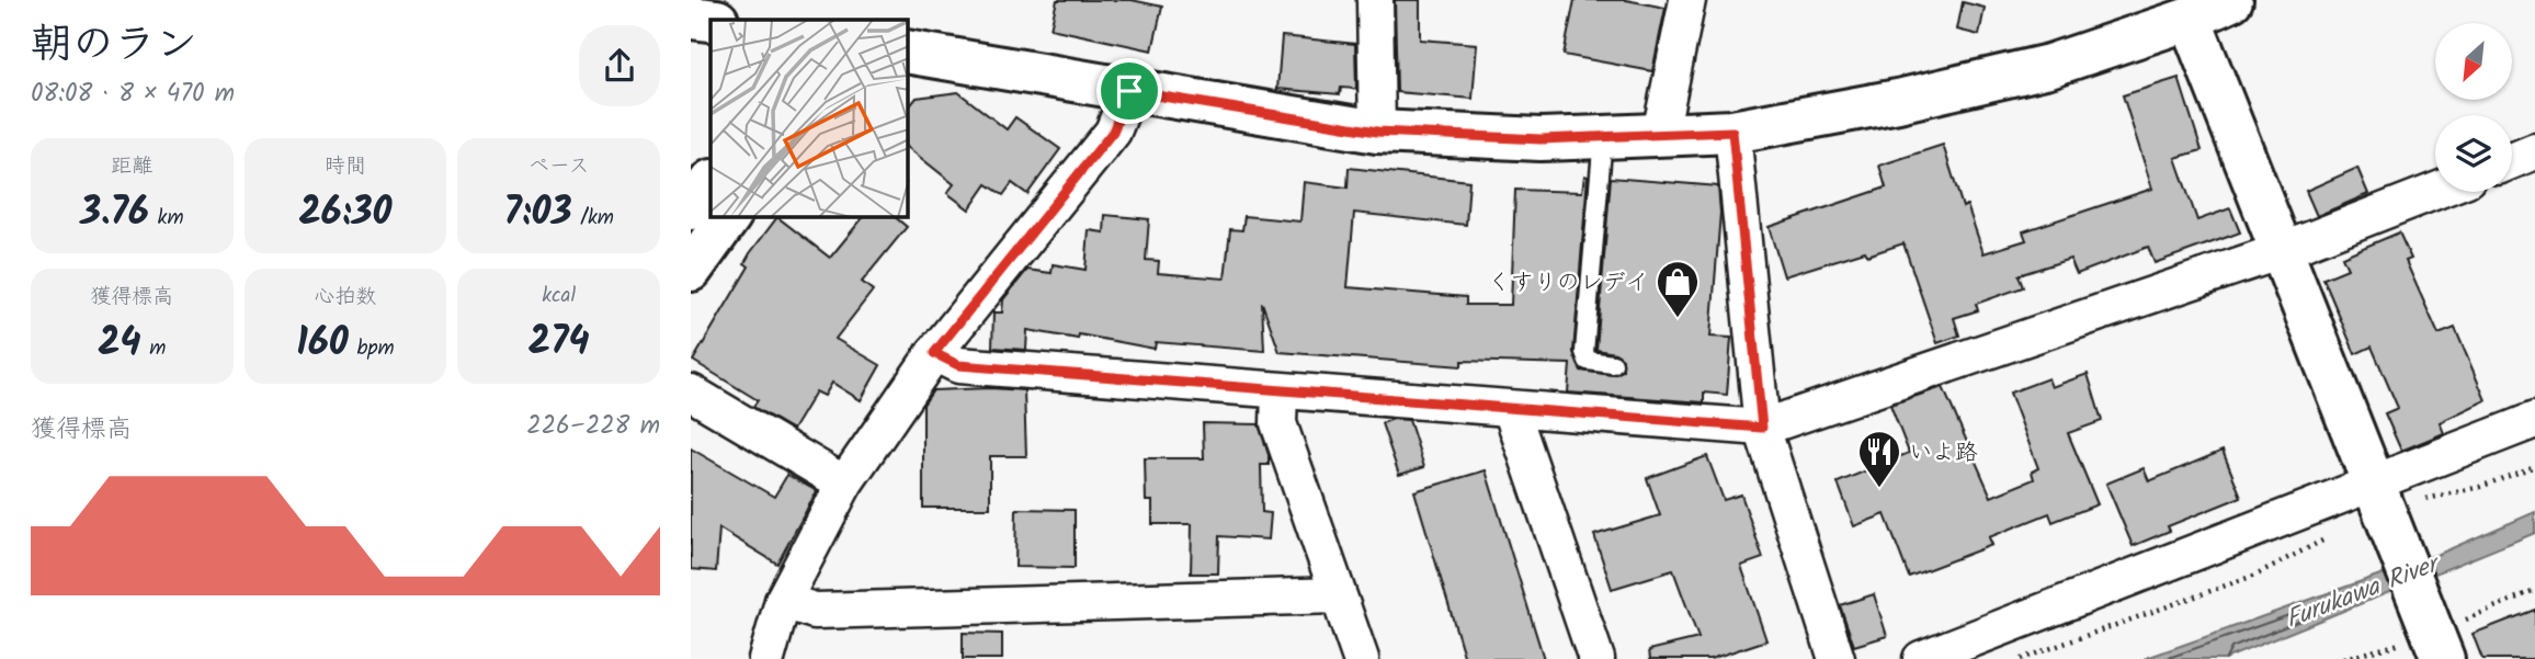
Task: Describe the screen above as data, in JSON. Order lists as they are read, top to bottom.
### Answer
{
  "water": ["Furukawa River"],
  "places": {
    "shop": ["くすりのレデイ"],
    "restaurant": ["いよ路"]
  },
  "north": "bottom left",
  "page": {
    "heading": ["朝のラン", "08:08 · 8 × 470 m"],
    "stats": [
      ["距離", "3.76 km"],
      ["時間", "26:30"],
      ["ペース", "7:03 /km"],
      ["獲得標高", "24 m"],
      ["心拍数", "160 bpm"],
      ["kcal", "274"]
    ],
    "chart": ["獲得標高", "226–228 m"]
  }
}
